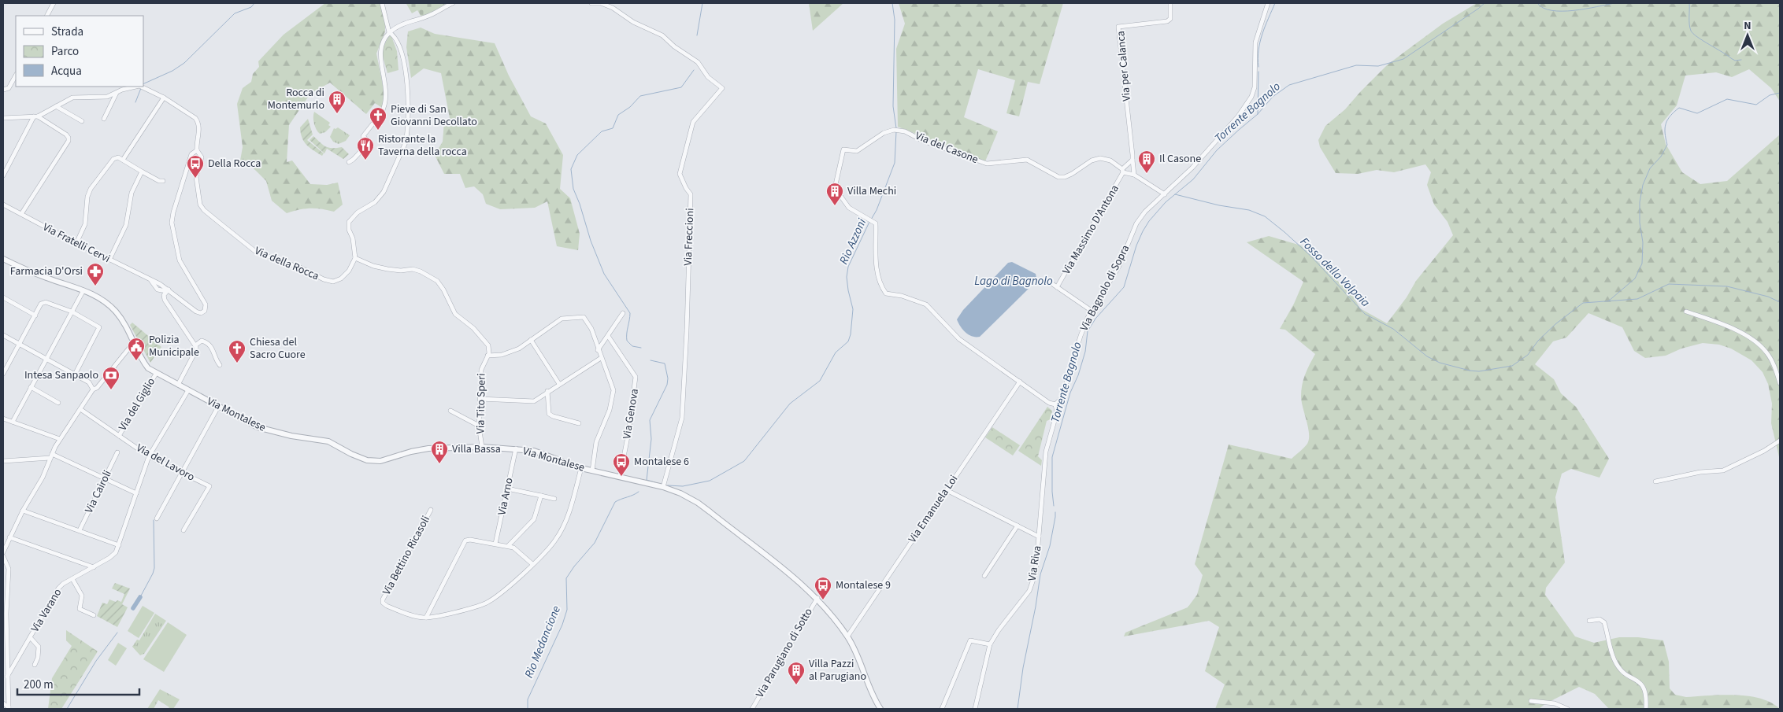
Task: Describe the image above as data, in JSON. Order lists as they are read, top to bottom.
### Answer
{
  "streets": {
    "street": [
      "Via per Calanca",
      "Via del Casone",
      "Via Massimo D'Antona",
      "Via Freccioni",
      "Via Fratelli Cervi",
      "Via della Rocca",
      "Via Bagnolo di Sopra",
      "Via Tito Speri",
      "Via del Giglio",
      "Via Genova",
      "Via Montalese",
      "Via del Lavoro",
      "Via Cairoli",
      "Via Arno",
      "Via Emanuela Loi",
      "Via Bettino Ricasoli",
      "Via Riva",
      "Via Varano",
      "Via Parugiano di Sotto"
    ]
  },
  "crossings": [
    ["Via del Casone", "Via Massimo D'Antona"],
    ["Via del Casone", "Via Bagnolo di Sopra"],
    ["Via del Casone", "Via Emanuela Loi"],
    ["Via Freccioni", "Via Montalese"],
    ["Via Bagnolo di Sopra", "Via Riva"],
    ["Via Tito Speri", "Via Montalese"],
    ["Via del Giglio", "Via Montalese"],
    ["Via del Giglio", "Via del Lavoro"],
    ["Via Genova", "Via Montalese"],
    ["Via Montalese", "Via Arno"],
    ["Via Montalese", "Via Emanuela Loi"],
    ["Via Montalese", "Via Parugiano di Sotto"]
  ],
  "water": [
    "Torrente Bagnolo",
    "Rio Azzoni",
    "Fosso della Volpaia",
    "Lago di Bagnolo",
    "Rio Medancione"
  ],
  "places": {
    "building": [
      "Rocca di Montemurlo",
      "Il Casone",
      "Villa Mechi",
      "Villa Bassa",
      "Villa Pazzi al Parugiano"
    ],
    "church": ["Pieve di San Giovanni Decollato", "Chiesa del Sacro Cuore"],
    "restaurant": ["Ristorante la Taverna della rocca"],
    "bus stop": ["Della Rocca", "Montalese 6", "Montalese 9"],
    "pharmacy": ["Farmacia D'Orsi"],
    "public building": ["Polizia Municipale"],
    "bank": ["Intesa Sanpaolo"]
  },
  "legend": ["Strada", "Parco", "Acqua"],
  "scale_bar": "200 m",
  "north": "top"
}
